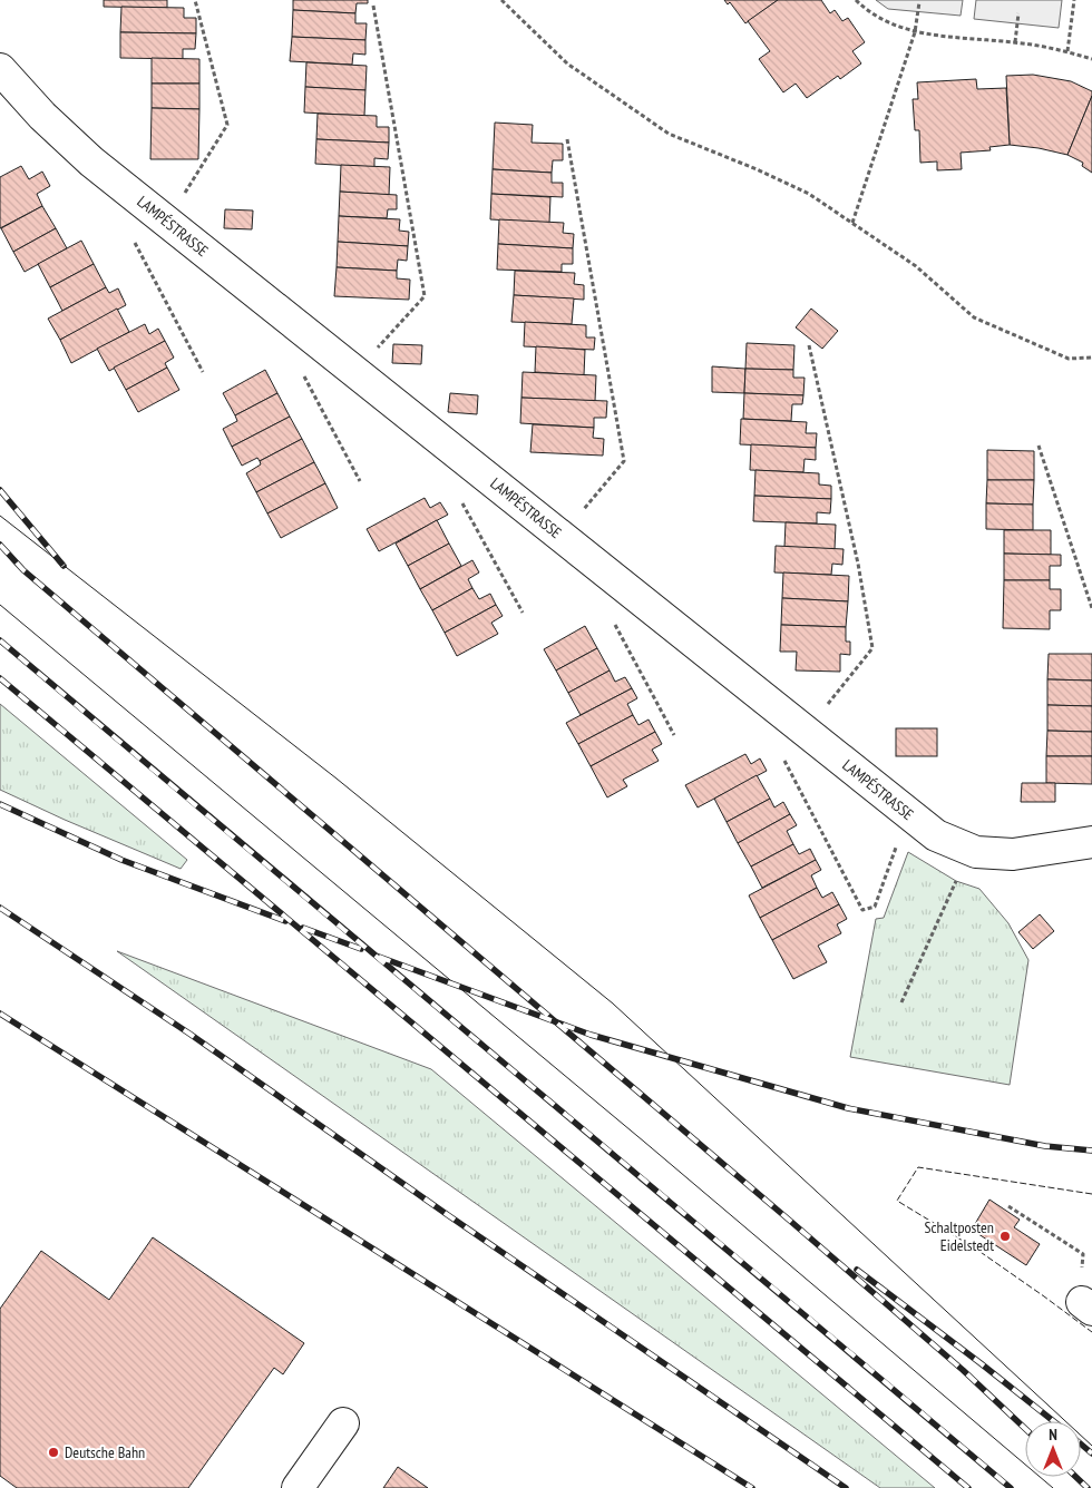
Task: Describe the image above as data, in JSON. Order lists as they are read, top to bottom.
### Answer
{
  "streets": {
    "street": ["LAMPÉSTRASSE"]
  },
  "places": ["Schaltposten Eidelstedt", "Deutsche Bahn"],
  "north": "top"
}
